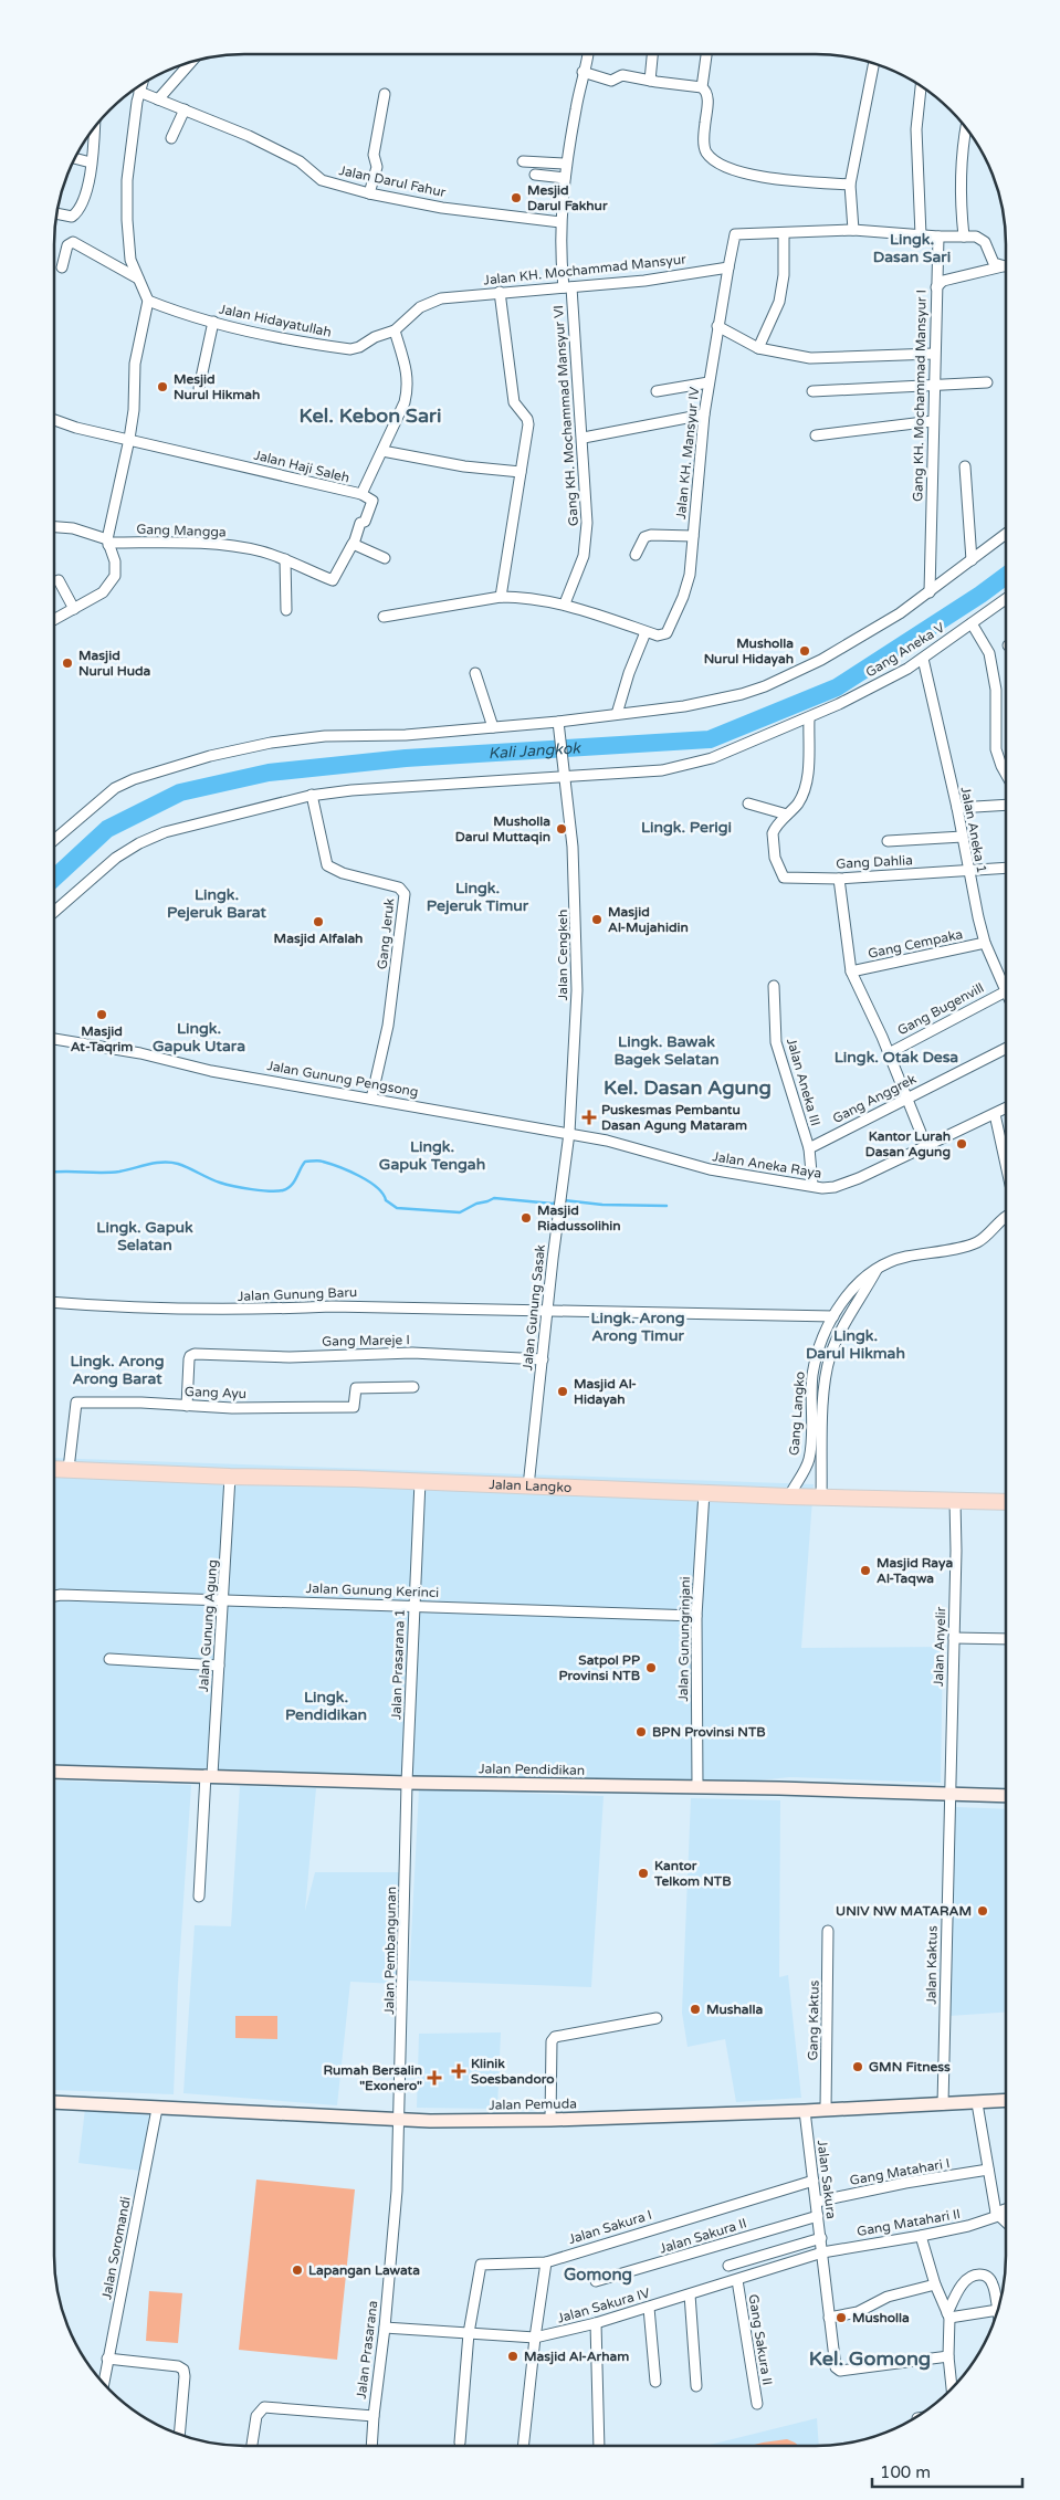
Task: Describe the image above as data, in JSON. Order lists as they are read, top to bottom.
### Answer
{
  "streets": {
    "main road": ["Jalan Langko"],
    "street": [
      "Jalan Darul Fahur",
      "Jalan KH. Mochammad Mansyur",
      "Jalan Hidayatullah",
      "Gang KH. Mochammad Mansyur I",
      "Gang KH. Mochammad Mansyur VI",
      "Jalan KH. Mansyur IV",
      "Jalan Haji Saleh",
      "Gang Mangga",
      "Gang Aneka V",
      "Jalan Aneka 1",
      "Gang Dahlia",
      "Gang Jeruk",
      "Gang Cempaka",
      "Jalan Cengkeh",
      "Gang Bugenvill",
      "Jalan Gunung Pengsong",
      "Jalan Aneka III",
      "Gang Anggrek",
      "Jalan Aneka Raya",
      "Jalan Gunung Baru",
      "Jalan Gunung Sasak",
      "Gang Mareje I",
      "Gang Ayu",
      "Gang Langko",
      "Jalan Gunung Kerinci",
      "Jalan Gunung Agung",
      "Jalan Gunungrinjani",
      "Jalan Anyelir",
      "Jalan Prasarana 1",
      "Jalan Pendidikan",
      "Jalan Pembangunan",
      "Jalan Kaktus",
      "Gang Kaktus",
      "Jalan Pemuda",
      "Gang Matahari I",
      "Jalan Sakura",
      "Gang Matahari II",
      "Jalan Sakura I",
      "Jalan Sakura II",
      "Jalan Soromandi",
      "Jalan Sakura IV",
      "Gang Sakura II",
      "Jalan Prasarana"
    ]
  },
  "crossings": [
    ["Jalan Darul Fahur", "Gang KH. Mochammad Mansyur VI"],
    ["Jalan KH. Mochammad Mansyur", "Jalan Hidayatullah"],
    ["Jalan KH. Mochammad Mansyur", "Gang KH. Mochammad Mansyur VI"],
    ["Jalan KH. Mochammad Mansyur", "Jalan KH. Mansyur IV"],
    ["Jalan KH. Mochammad Mansyur", "Jalan Haji Saleh"],
    ["Jalan Hidayatullah", "Jalan Haji Saleh"],
    ["Gang Aneka V", "Jalan Aneka 1"],
    ["Gang Aneka V", "Gang Jeruk"],
    ["Gang Aneka V", "Jalan Cengkeh"],
    ["Jalan Aneka 1", "Gang Dahlia"],
    ["Jalan Aneka 1", "Gang Cempaka"],
    ["Jalan Aneka 1", "Gang Bugenvill"],
    ["Gang Jeruk", "Jalan Gunung Pengsong"],
    ["Jalan Cengkeh", "Jalan Gunung Pengsong"],
    ["Jalan Cengkeh", "Jalan Aneka Raya"],
    ["Jalan Cengkeh", "Jalan Gunung Sasak"],
    ["Jalan Gunung Pengsong", "Jalan Aneka Raya"],
    ["Jalan Gunung Pengsong", "Jalan Gunung Sasak"],
    ["Jalan Aneka III", "Gang Anggrek"],
    ["Jalan Aneka III", "Jalan Aneka Raya"],
    ["Jalan Aneka Raya", "Jalan Gunung Sasak"],
    ["Jalan Gunung Baru", "Jalan Gunung Sasak"],
    ["Jalan Gunung Baru", "Gang Langko"],
    ["Jalan Gunung Sasak", "Gang Mareje I"],
    ["Jalan Gunung Sasak", "Jalan Langko"],
    ["Gang Mareje I", "Gang Ayu"],
    ["Gang Ayu", "Jalan Langko"],
    ["Gang Langko", "Jalan Langko"],
    ["Jalan Langko", "Jalan Gunung Agung"],
    ["Jalan Langko", "Jalan Gunungrinjani"],
    ["Jalan Langko", "Jalan Anyelir"],
    ["Jalan Langko", "Jalan Prasarana 1"],
    ["Jalan Gunung Kerinci", "Jalan Gunung Agung"],
    ["Jalan Gunung Kerinci", "Jalan Gunungrinjani"],
    ["Jalan Gunung Kerinci", "Jalan Prasarana 1"],
    ["Jalan Gunung Agung", "Jalan Pendidikan"],
    ["Jalan Gunungrinjani", "Jalan Pendidikan"],
    ["Jalan Anyelir", "Jalan Pendidikan"],
    ["Jalan Anyelir", "Jalan Kaktus"],
    ["Jalan Prasarana 1", "Jalan Pendidikan"],
    ["Jalan Prasarana 1", "Jalan Pembangunan"],
    ["Jalan Pendidikan", "Jalan Pembangunan"],
    ["Jalan Pendidikan", "Jalan Kaktus"],
    ["Jalan Pembangunan", "Jalan Pemuda"],
    ["Jalan Pembangunan", "Jalan Prasarana"],
    ["Jalan Kaktus", "Jalan Pemuda"],
    ["Gang Kaktus", "Jalan Pemuda"],
    ["Jalan Pemuda", "Jalan Sakura"],
    ["Jalan Pemuda", "Jalan Soromandi"],
    ["Jalan Pemuda", "Jalan Prasarana"],
    ["Gang Matahari I", "Jalan Sakura"],
    ["Jalan Sakura", "Gang Matahari II"],
    ["Jalan Sakura", "Jalan Sakura I"],
    ["Jalan Sakura", "Jalan Sakura II"],
    ["Jalan Sakura", "Jalan Sakura IV"],
    ["Gang Matahari II", "Jalan Sakura IV"],
    ["Jalan Sakura I", "Jalan Sakura IV"],
    ["Jalan Sakura IV", "Gang Sakura II"],
    ["Jalan Sakura IV", "Jalan Prasarana"]
  ],
  "districts": [
    "Lingk. Dasan Sari",
    "Kel. Kebon Sari",
    "Lingk. Perigi",
    "Lingk. Pejeruk Timur",
    "Lingk. Pejeruk Barat",
    "Lingk. Gapuk Utara",
    "Lingk. Bawak Bagek Selatan",
    "Lingk. Otak Desa",
    "Kel. Dasan Agung",
    "Lingk. Gapuk Tengah",
    "Lingk. Gapuk Selatan",
    "Lingk. Arong Arong Timur",
    "Lingk. Darul Hikmah",
    "Lingk. Arong Arong Barat",
    "Lingk. Pendidikan",
    "Gomong",
    "Kel. Gomong"
  ],
  "water": ["Kali Jangkok"],
  "places": {
    "other": [
      "Mesjid Darul Fakhur",
      "Mesjid Nurul Hikmah",
      "Musholla Nurul Hidayah",
      "Masjid Nurul Huda",
      "Musholla Darul Muttaqin",
      "Masjid Al-Mujahidin",
      "Masjid Alfalah",
      "Masjid At-Taqrim",
      "Kantor Lurah Dasan Agung",
      "Masjid Riadussolihin",
      "Masjid Al- Hidayah",
      "Masjid Raya Al-Taqwa",
      "Satpol PP Provinsi NTB",
      "BPN Provinsi NTB",
      "Kantor Telkom NTB",
      "UNIV NW MATARAM",
      "Mushalla",
      "GMN Fitness",
      "Lapangan Lawata",
      "Musholla",
      "Masjid Al-Arham"
    ],
    "health": ["Puskesmas Pembantu Dasan Agung Mataram", "Klinik Soesbandoro", "Rumah Bersalin \"Exonero\""]
  },
  "scale_bar": "100 m"
}
